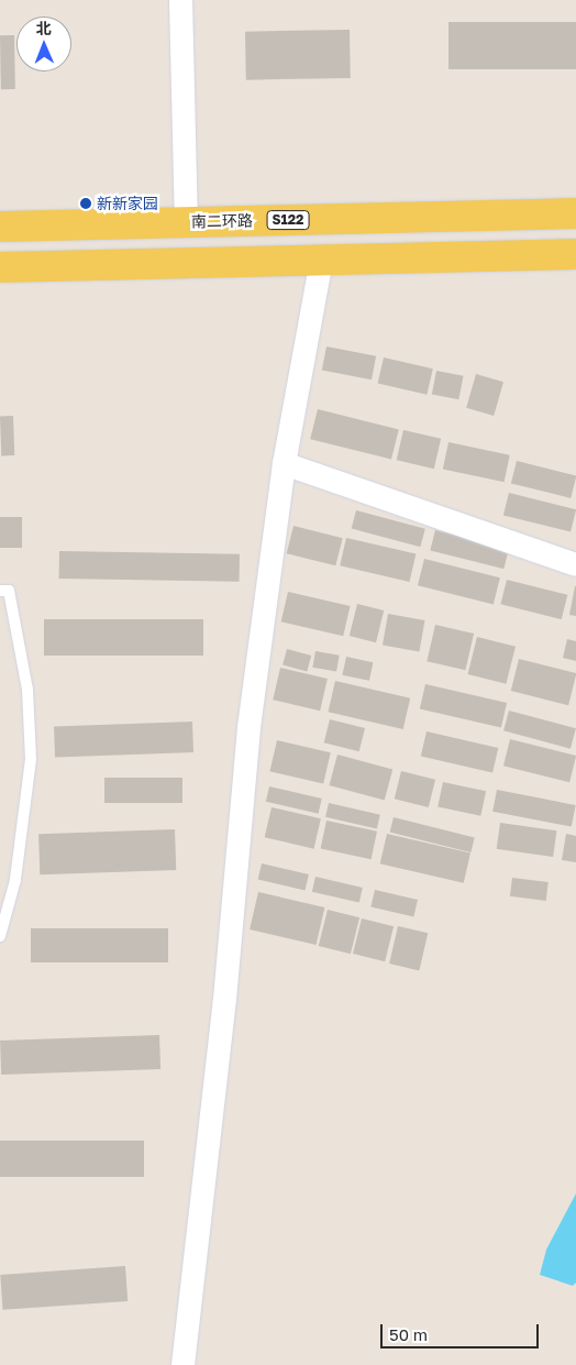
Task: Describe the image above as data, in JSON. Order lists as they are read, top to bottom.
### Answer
{
  "streets": {
    "main road": ["S122", "南二环路"]
  },
  "places": ["新新家园"],
  "scale_bar": "50 m",
  "north": "top"
}
